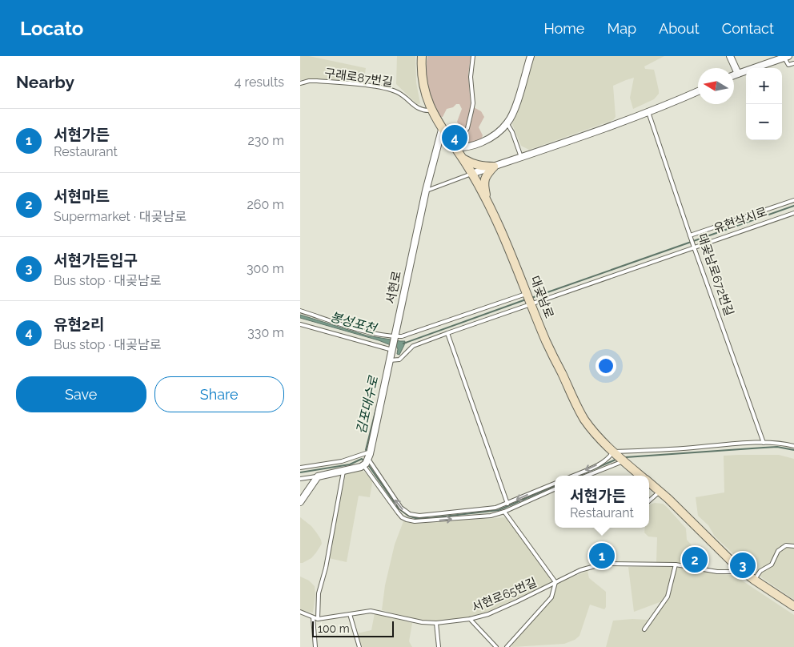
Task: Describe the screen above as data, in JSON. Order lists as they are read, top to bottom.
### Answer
{
  "streets": {
    "street": ["서현로", "대곶남로"],
    "lane": [
      "구래로87번길",
      "유현삭시로",
      "대곶남로672번길",
      "서현로65번길"
    ]
  },
  "crossings": [
    ["구래로87번길", "대곶남로"],
    ["유현삭시로", "대곶남로672번길"],
    ["유현삭시로", "대곶남로"],
    ["서현로", "대곶남로"],
    ["대곶남로", "서현로65번길"]
  ],
  "water": ["봉성포천", "김포대수로"],
  "scale_bar": "100 m",
  "north": "left",
  "page": {
    "header": "Locato",
    "nav": [
      "Home",
      "Map",
      "About",
      "Contact"
    ],
    "heading": ["Nearby", "4 results"],
    "map_buttons": ["+", "−"],
    "list": [
      {
        "mark": "1",
        "name": "서현가든",
        "note": "Restaurant",
        "value": "230 m"
      },
      {
        "mark": "2",
        "name": "서현마트",
        "note": "Supermarket · 대곶남로",
        "value": "260 m"
      },
      {
        "mark": "3",
        "name": "서현가든입구",
        "note": "Bus stop · 대곶남로",
        "value": "300 m"
      },
      {
        "mark": "4",
        "name": "유현2리",
        "note": "Bus stop · 대곶남로",
        "value": "330 m"
      }
    ],
    "pins": [
      "4",
      "1",
      "2",
      "3"
    ],
    "buttons": ["Save", "Share"],
    "popup": ["서현가든", "Restaurant"],
    "scale": "100 m"
  }
}
